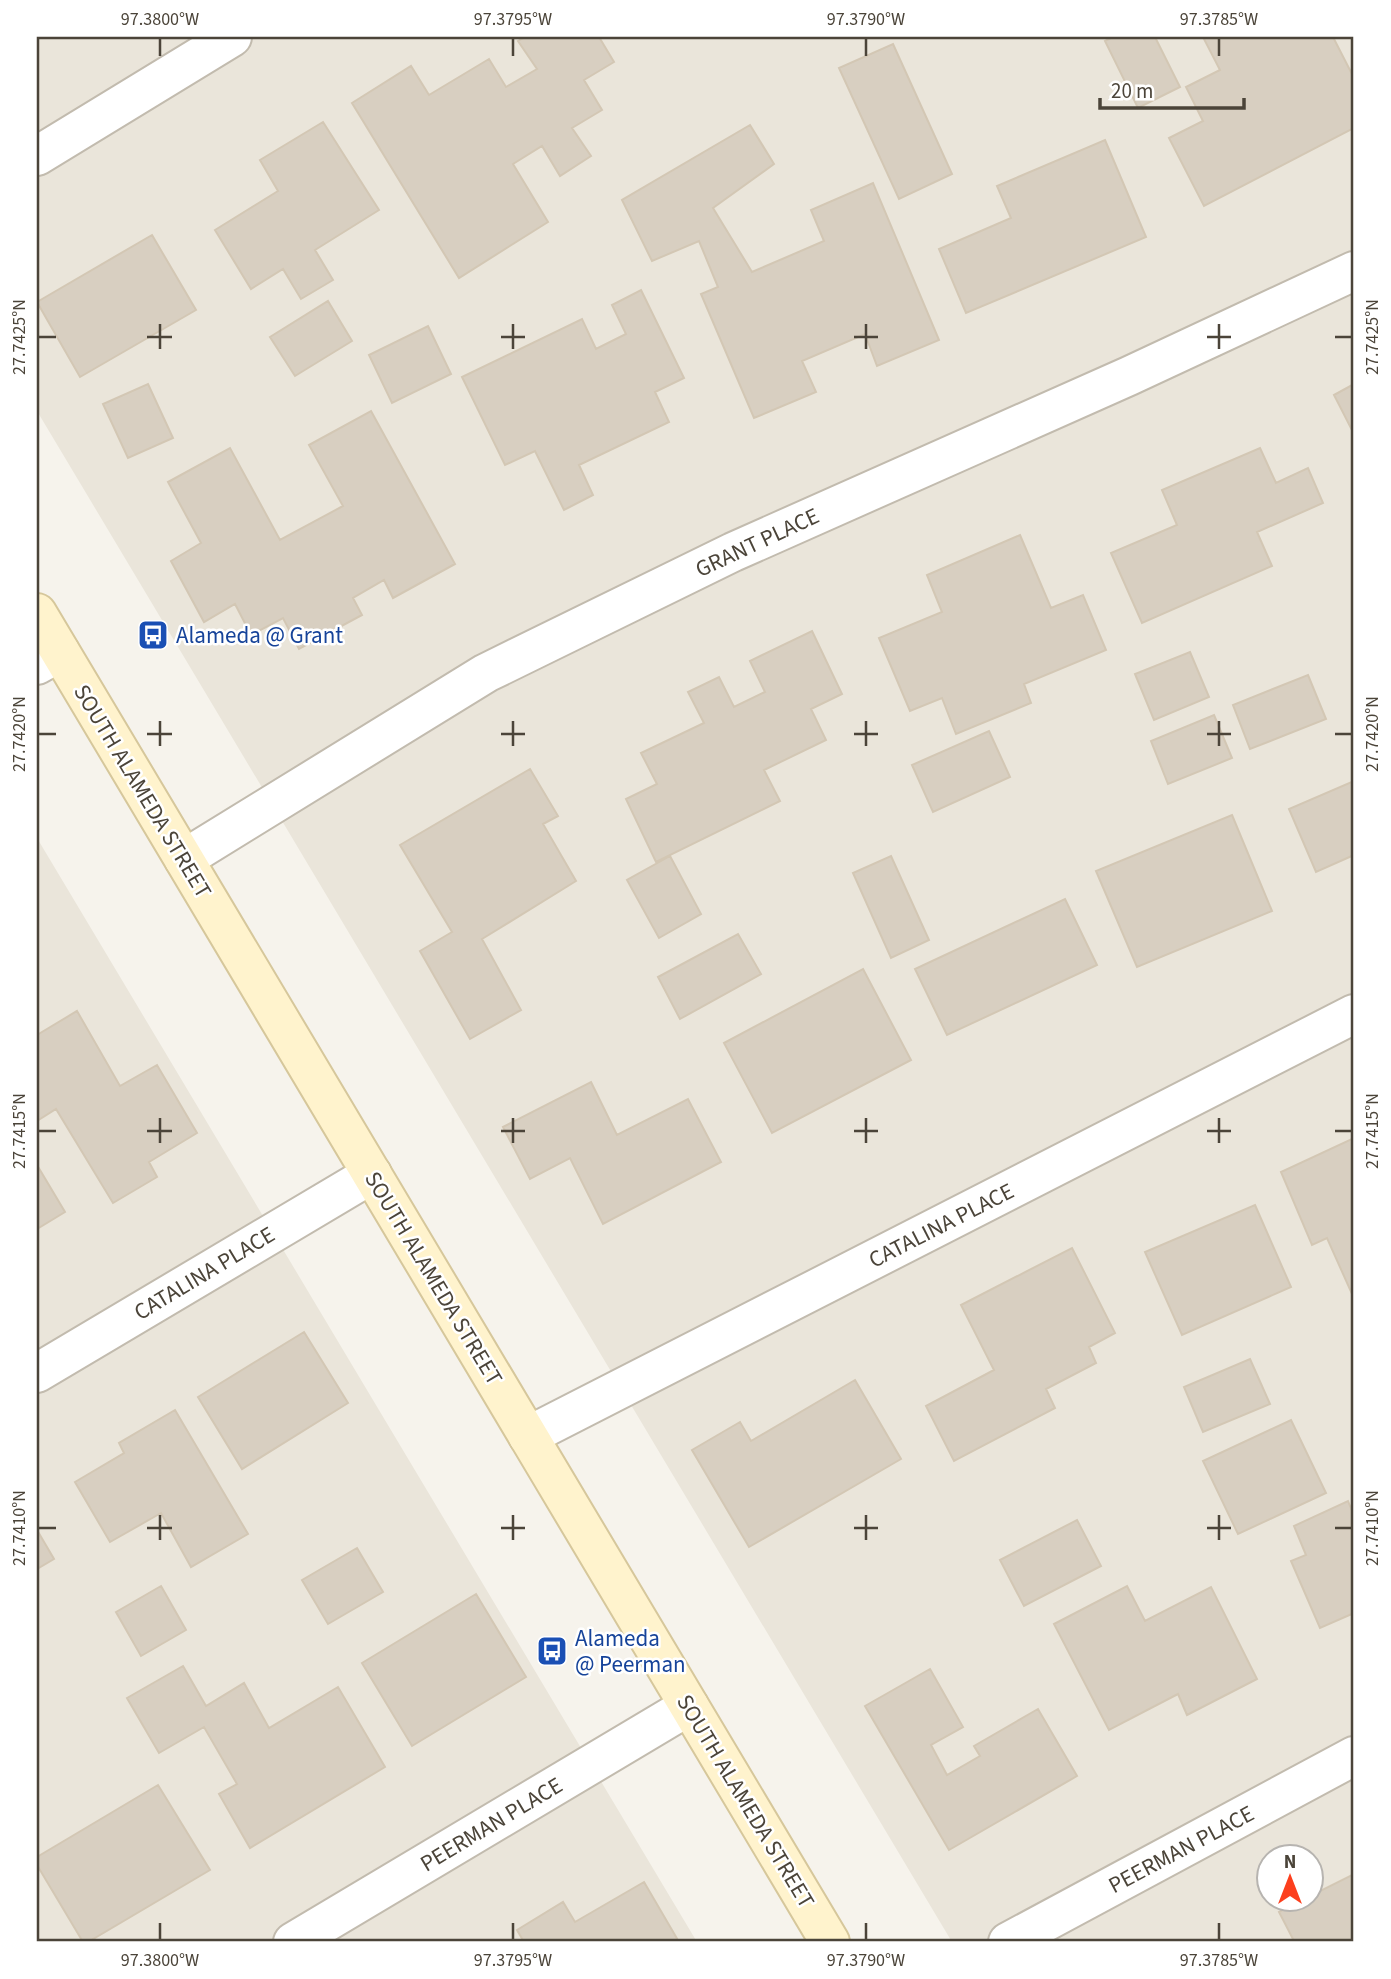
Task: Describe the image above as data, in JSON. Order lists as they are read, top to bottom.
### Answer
{
  "streets": {
    "main road": ["SOUTH ALAMEDA STREET"],
    "street": ["GRANT PLACE", "CATALINA PLACE", "PEERMAN PLACE"]
  },
  "crossings": [
    ["GRANT PLACE", "SOUTH ALAMEDA STREET"],
    ["SOUTH ALAMEDA STREET", "CATALINA PLACE"],
    ["SOUTH ALAMEDA STREET", "PEERMAN PLACE"]
  ],
  "places": {
    "bus stop": ["Alameda @ Grant", "Alameda @ Peerman"]
  },
  "scale_bar": "20 m",
  "north": "top",
  "coordinates": [
    "97.3800°W",
    "97.3795°W",
    "97.3790°W",
    "97.3785°W",
    "27.7425°N",
    "27.7420°N",
    "27.7415°N",
    "27.7410°N"
  ]
}
